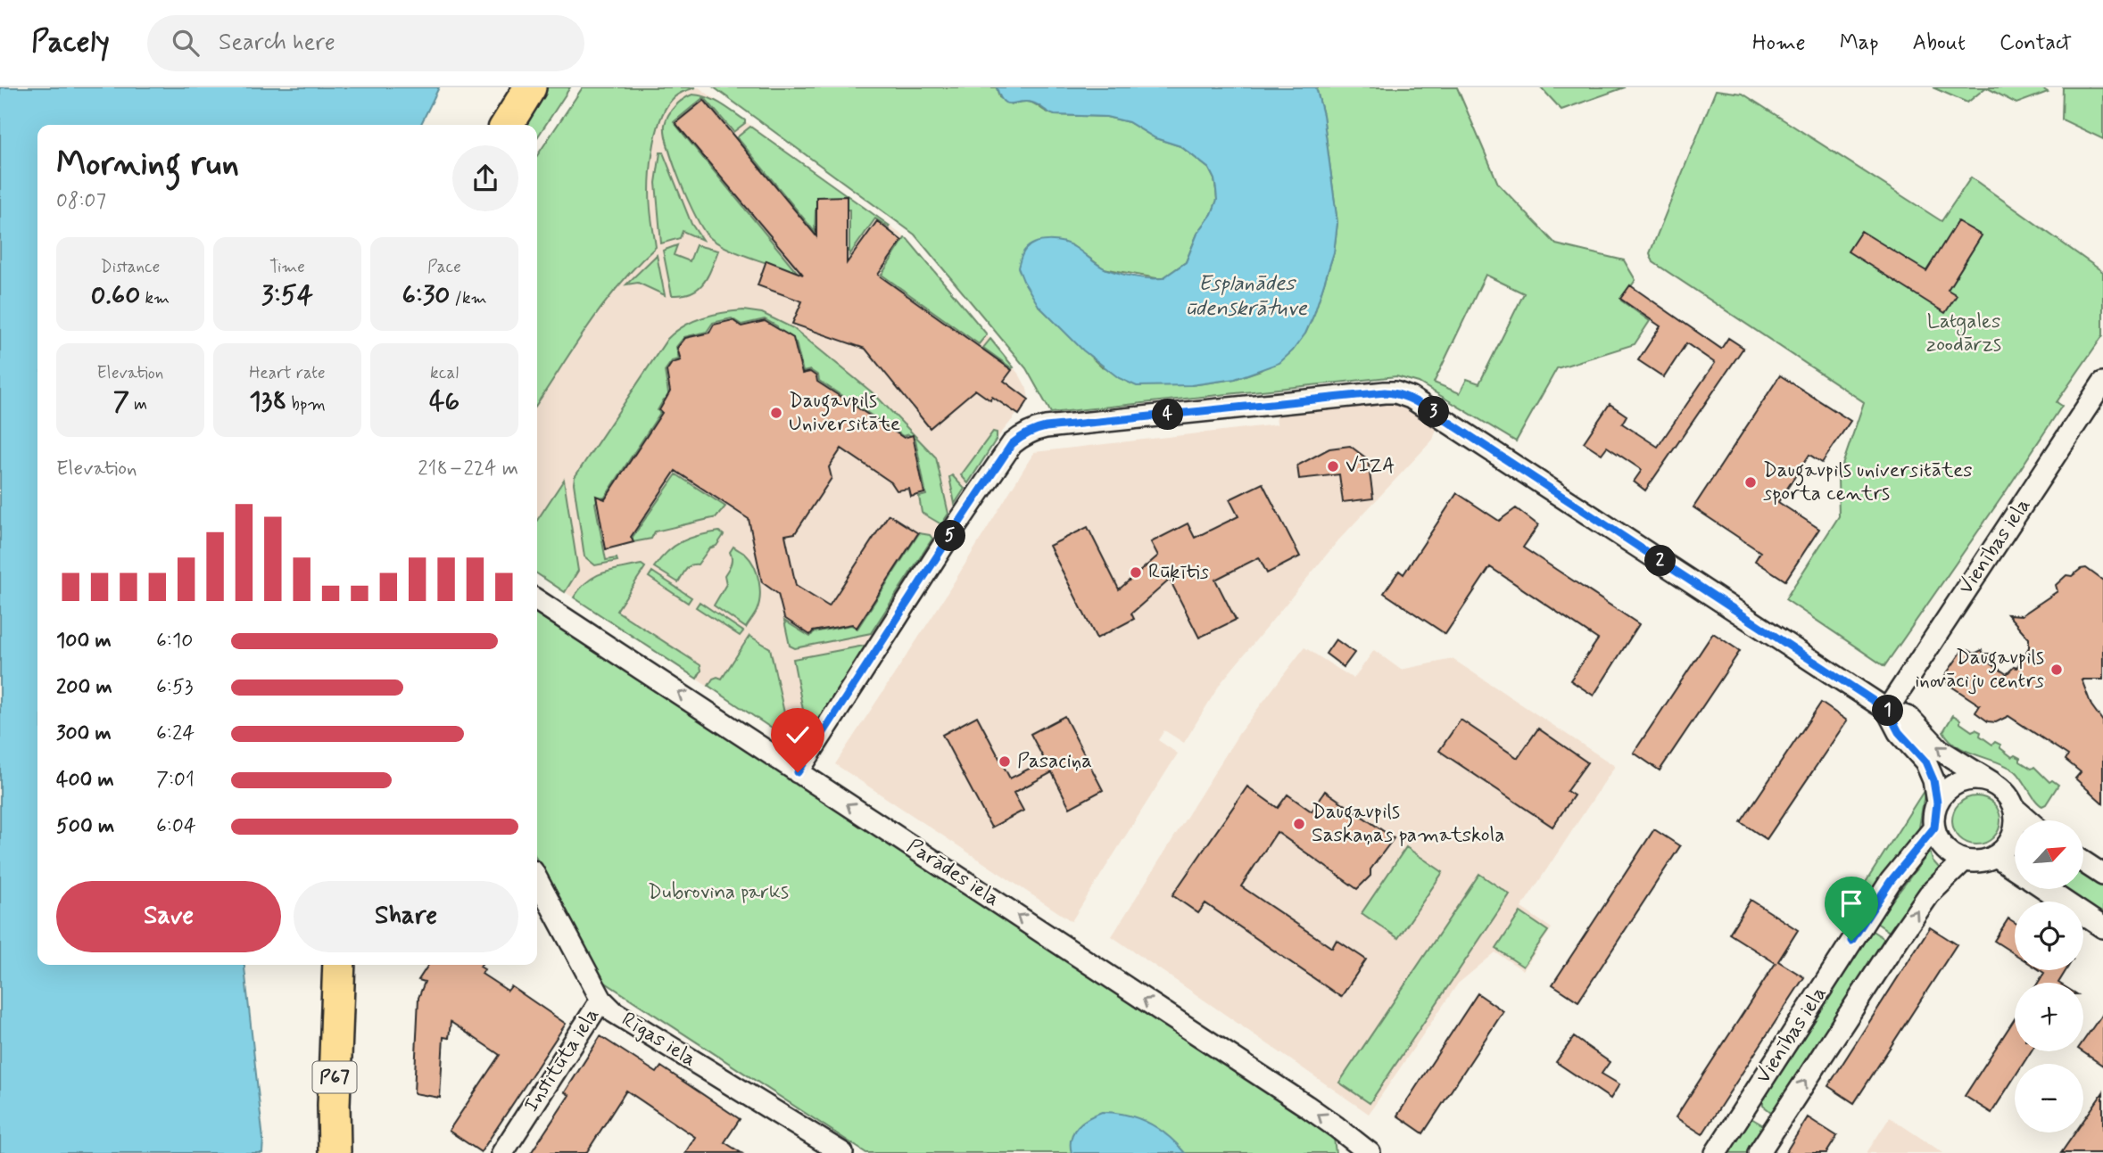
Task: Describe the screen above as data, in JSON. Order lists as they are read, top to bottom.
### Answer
{
  "streets": {
    "main road": ["P67"],
    "street": [
      "Vienības iela",
      "Parādes iela",
      "Rīgas iela",
      "Institūta iela"
    ]
  },
  "crossings": [
    ["Rīgas iela", "Institūta iela"]
  ],
  "one_way": ["Parādes iela"],
  "water": ["Esplanādes ūdenskrātuve"],
  "parks": ["Latgales zoodārzs", "Dubrovina parks"],
  "places": [
    "Daugavpils Universitāte",
    "VIZA",
    "Daugavpils universitātes sporta centrs",
    "Rūķītis",
    "Daugavpils inovāciju centrs",
    "Pasaciņa",
    "Daugavpils Saskaņas pamatskola"
  ],
  "north": "top right",
  "page": {
    "header": "Pacely",
    "search": "Search here",
    "nav": [
      "Home",
      "Map",
      "About",
      "Contact"
    ],
    "heading": ["Morning run", "08:07"],
    "stats": [
      ["Distance", "0.60 km"],
      ["Time", "3:54"],
      ["Pace", "6:30 /km"],
      ["Elevation", "7 m"],
      ["Heart rate", "138 bpm"],
      ["kcal", "46"]
    ],
    "pins": [
      "3",
      "4",
      "5",
      "2",
      "1"
    ],
    "chart": ["Elevation", "218–224 m"],
    "list": [
      {
        "name": "100 m",
        "note": "6:10"
      },
      {
        "name": "200 m",
        "note": "6:53"
      },
      {
        "name": "300 m",
        "note": "6:24"
      },
      {
        "name": "400 m",
        "note": "7:01"
      },
      {
        "name": "500 m",
        "note": "6:04"
      }
    ],
    "map_buttons": ["+", "−"],
    "buttons": ["Save", "Share"]
  }
}
